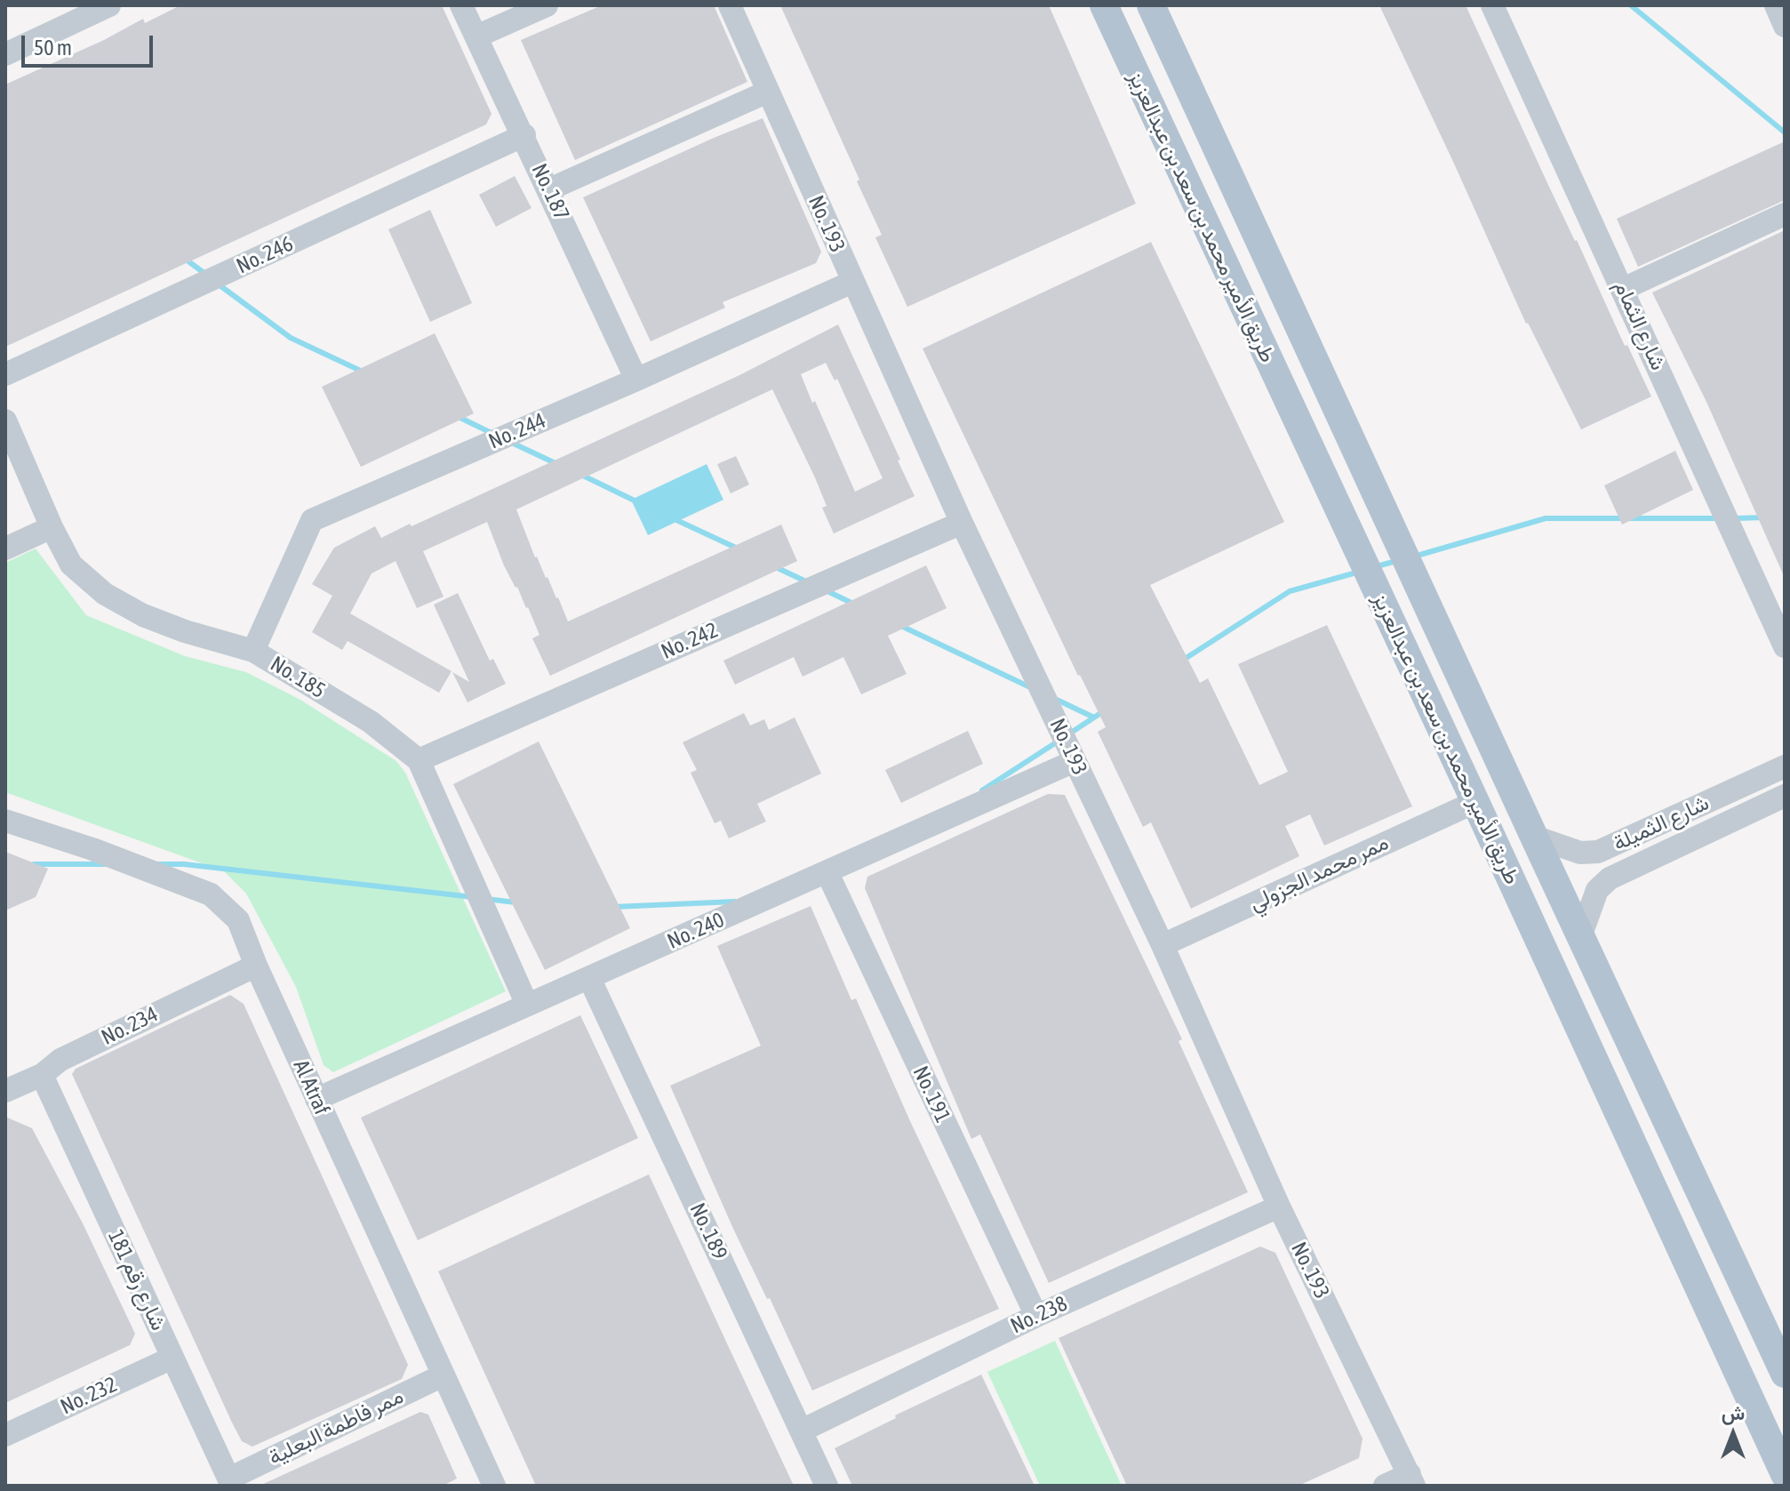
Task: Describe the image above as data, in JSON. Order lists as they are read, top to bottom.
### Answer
{
  "streets": {
    "main road": ["طريق الأمير محمد بن سعد بن عبدالعزيز"],
    "street": [
      "No. 187",
      "No. 193",
      "No. 246",
      "شارع الثمام",
      "No. 244",
      "No. 242",
      "No. 185",
      "شارع الثميلة",
      "ممر محمد الجزولي",
      "No. 240",
      "No. 234",
      "Al Atraf",
      "No. 191",
      "No. 189",
      "شارع رقم 181",
      "No. 238",
      "No. 232",
      "ممر فاطمة البعلية"
    ]
  },
  "crossings": [
    ["No. 187", "No. 246"],
    ["No. 187", "No. 244"],
    ["طريق الأمير محمد بن سعد بن عبدالعزيز", "شارع الثميلة"],
    ["طريق الأمير محمد بن سعد بن عبدالعزيز", "ممر محمد الجزولي"],
    ["No. 193", "No. 244"],
    ["No. 193", "No. 242"],
    ["No. 193", "ممر محمد الجزولي"],
    ["No. 193", "No. 240"],
    ["No. 193", "No. 238"],
    ["No. 244", "No. 185"],
    ["No. 242", "No. 185"],
    ["No. 185", "No. 240"],
    ["No. 240", "Al Atraf"],
    ["No. 240", "No. 191"],
    ["No. 240", "No. 189"],
    ["No. 234", "Al Atraf"],
    ["No. 234", "شارع رقم 181"],
    ["Al Atraf", "ممر فاطمة البعلية"],
    ["No. 191", "No. 238"],
    ["No. 189", "No. 238"],
    ["شارع رقم 181", "No. 232"],
    ["شارع رقم 181", "ممر فاطمة البعلية"]
  ],
  "scale_bar": "50 m",
  "north": "top"
}
